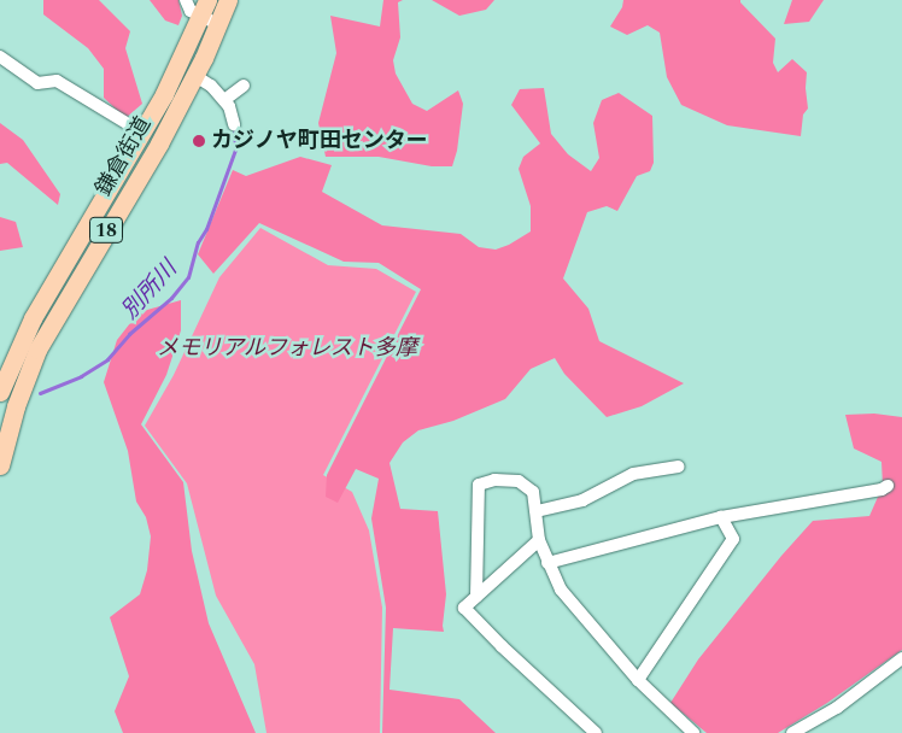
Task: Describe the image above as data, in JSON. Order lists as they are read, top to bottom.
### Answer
{
  "streets": {
    "main road": ["鎌倉街道", "18"]
  },
  "water": ["別所川"],
  "parks": ["メモリアルフォレスト多摩"],
  "places": ["カジノヤ町田センター"]
}
